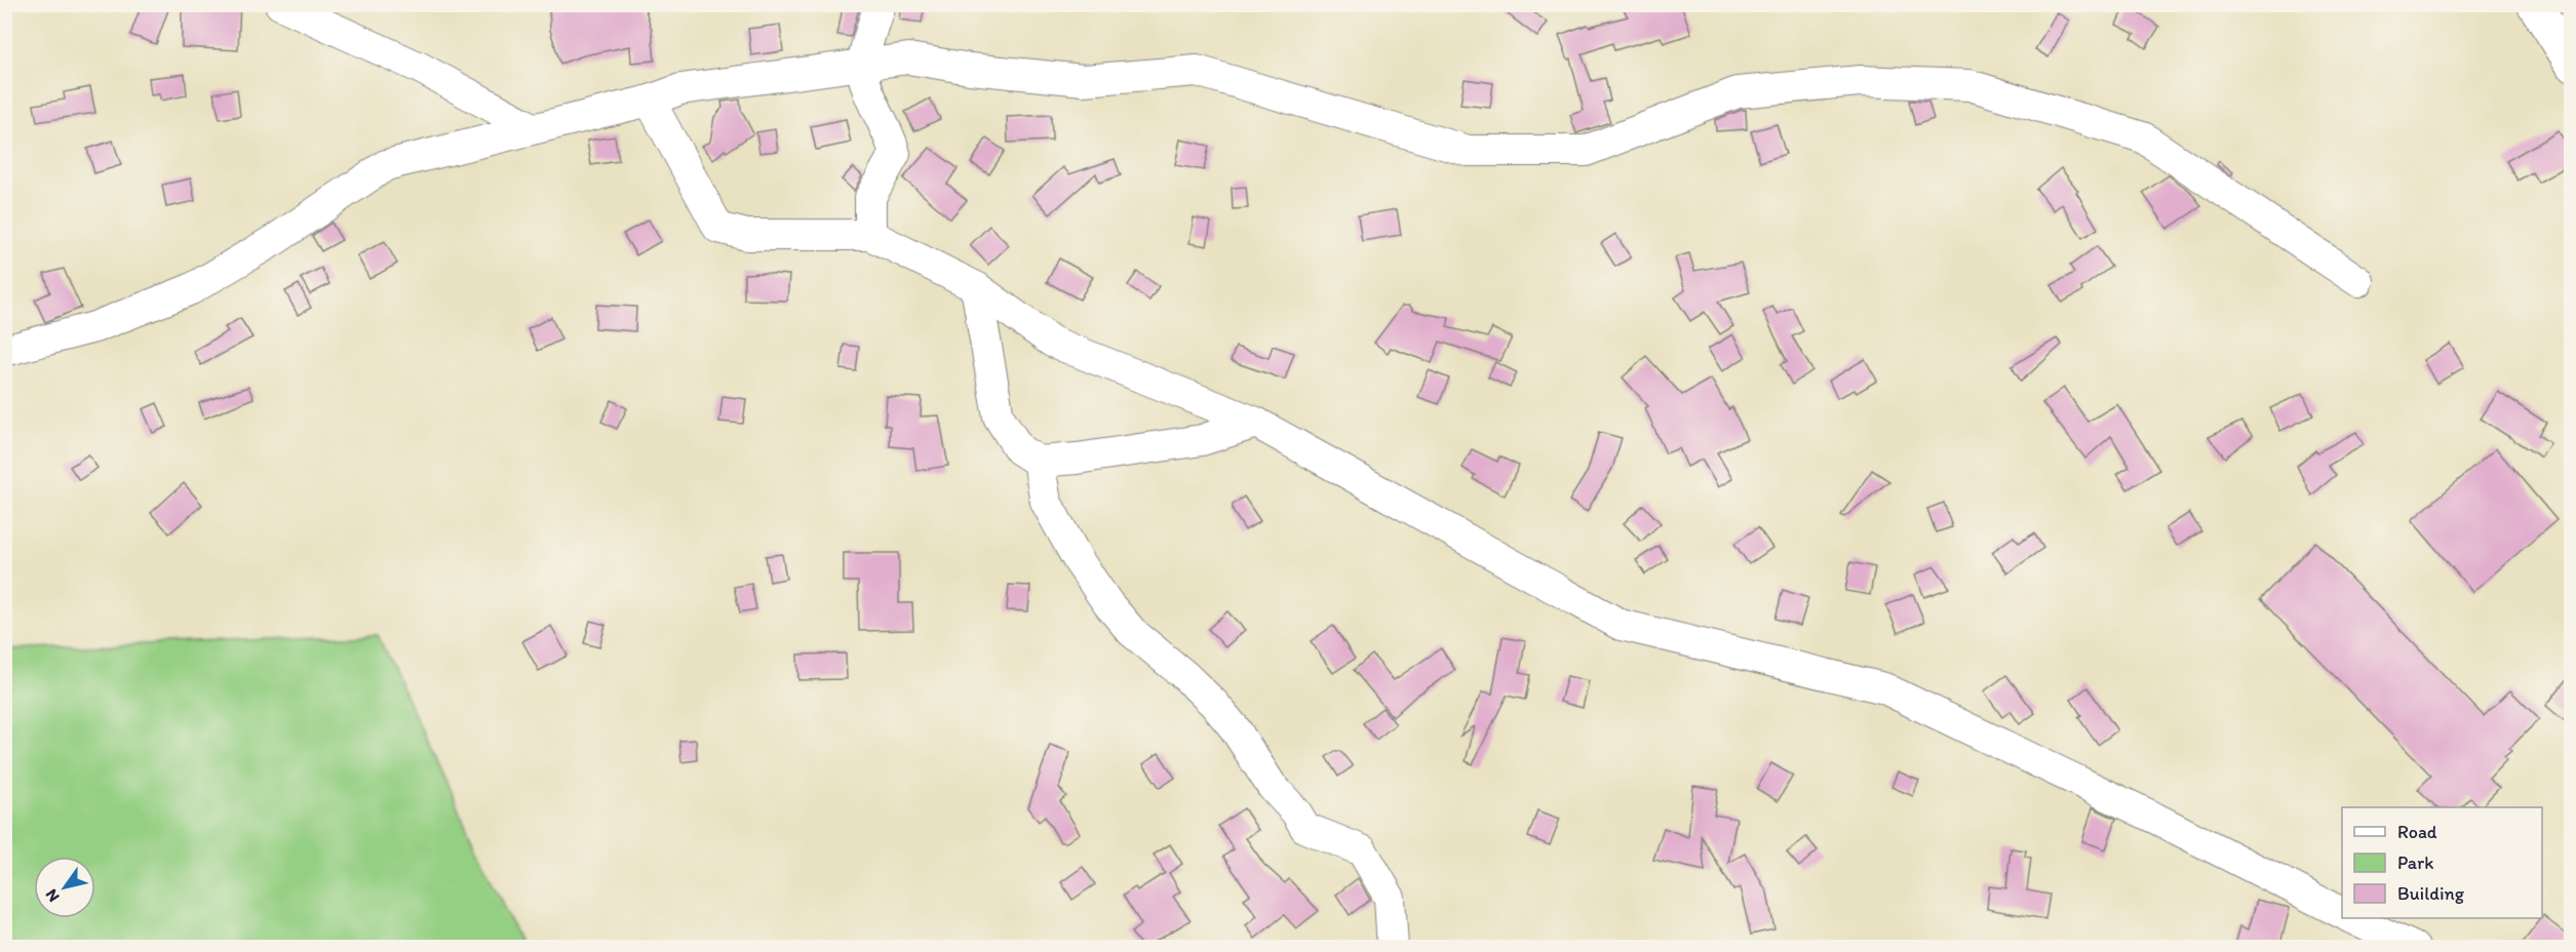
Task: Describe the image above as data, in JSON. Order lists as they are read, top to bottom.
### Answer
{
  "legend": ["Road", "Park", "Building"],
  "north": "bottom left"
}
